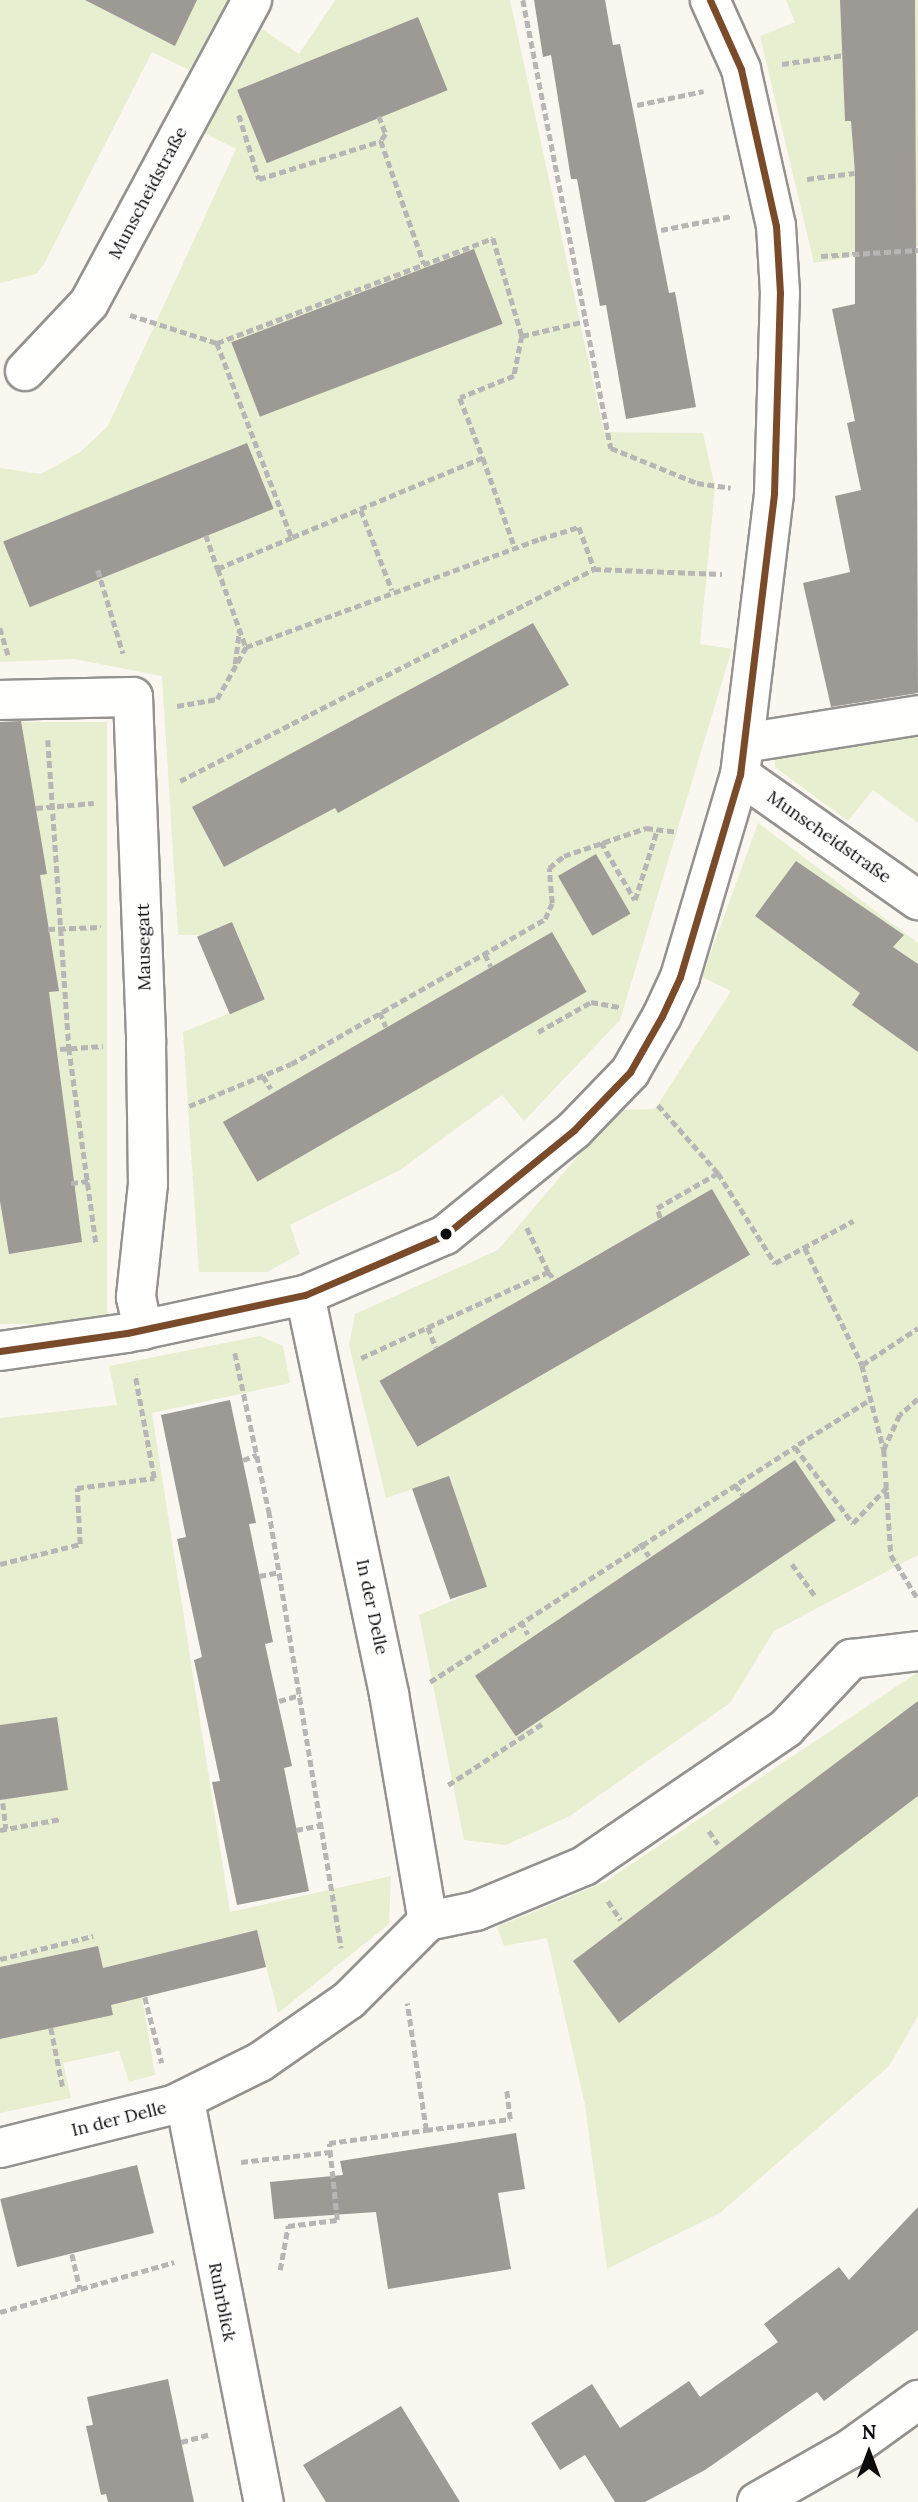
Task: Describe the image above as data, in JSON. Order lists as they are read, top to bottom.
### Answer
{
  "streets": {
    "street": [
      "Munscheidstraße",
      "Mausegatt",
      "In der Delle",
      "Ruhrblick"
    ]
  },
  "crossings": [
    ["In der Delle", "Ruhrblick"]
  ],
  "north": "top"
}
